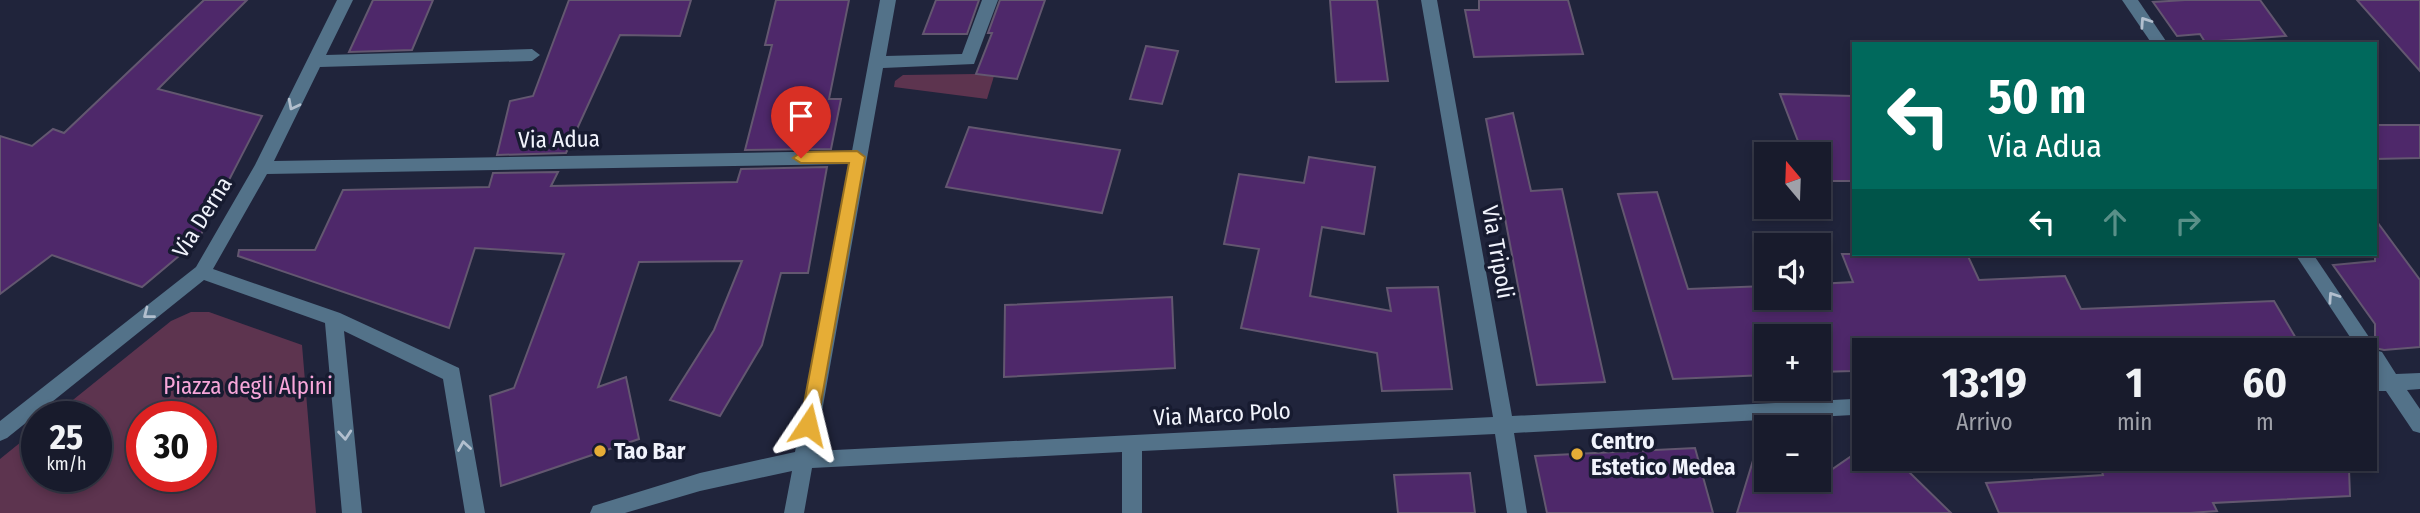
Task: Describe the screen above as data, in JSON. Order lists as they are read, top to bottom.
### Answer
{
  "streets": {
    "street": [
      "Via Adua",
      "Via Derna",
      "Via Tripoli",
      "Via Marco Polo"
    ]
  },
  "crossings": [
    ["Via Adua", "Via Derna"],
    ["Via Tripoli", "Via Marco Polo"]
  ],
  "one_way": ["Via Derna"],
  "parks": ["Piazza degli Alpini"],
  "places": ["Tao Bar", "Centro Estetico Medea"],
  "north": "top",
  "page": {
    "turn": ["50 m", "Via Adua"],
    "map_buttons": ["+", "−"],
    "eta": [
      "13:19",
      "Arrivo",
      "1",
      "min",
      "60",
      "m"
    ],
    "speed": "25 km/h",
    "limit": "30"
  }
}
